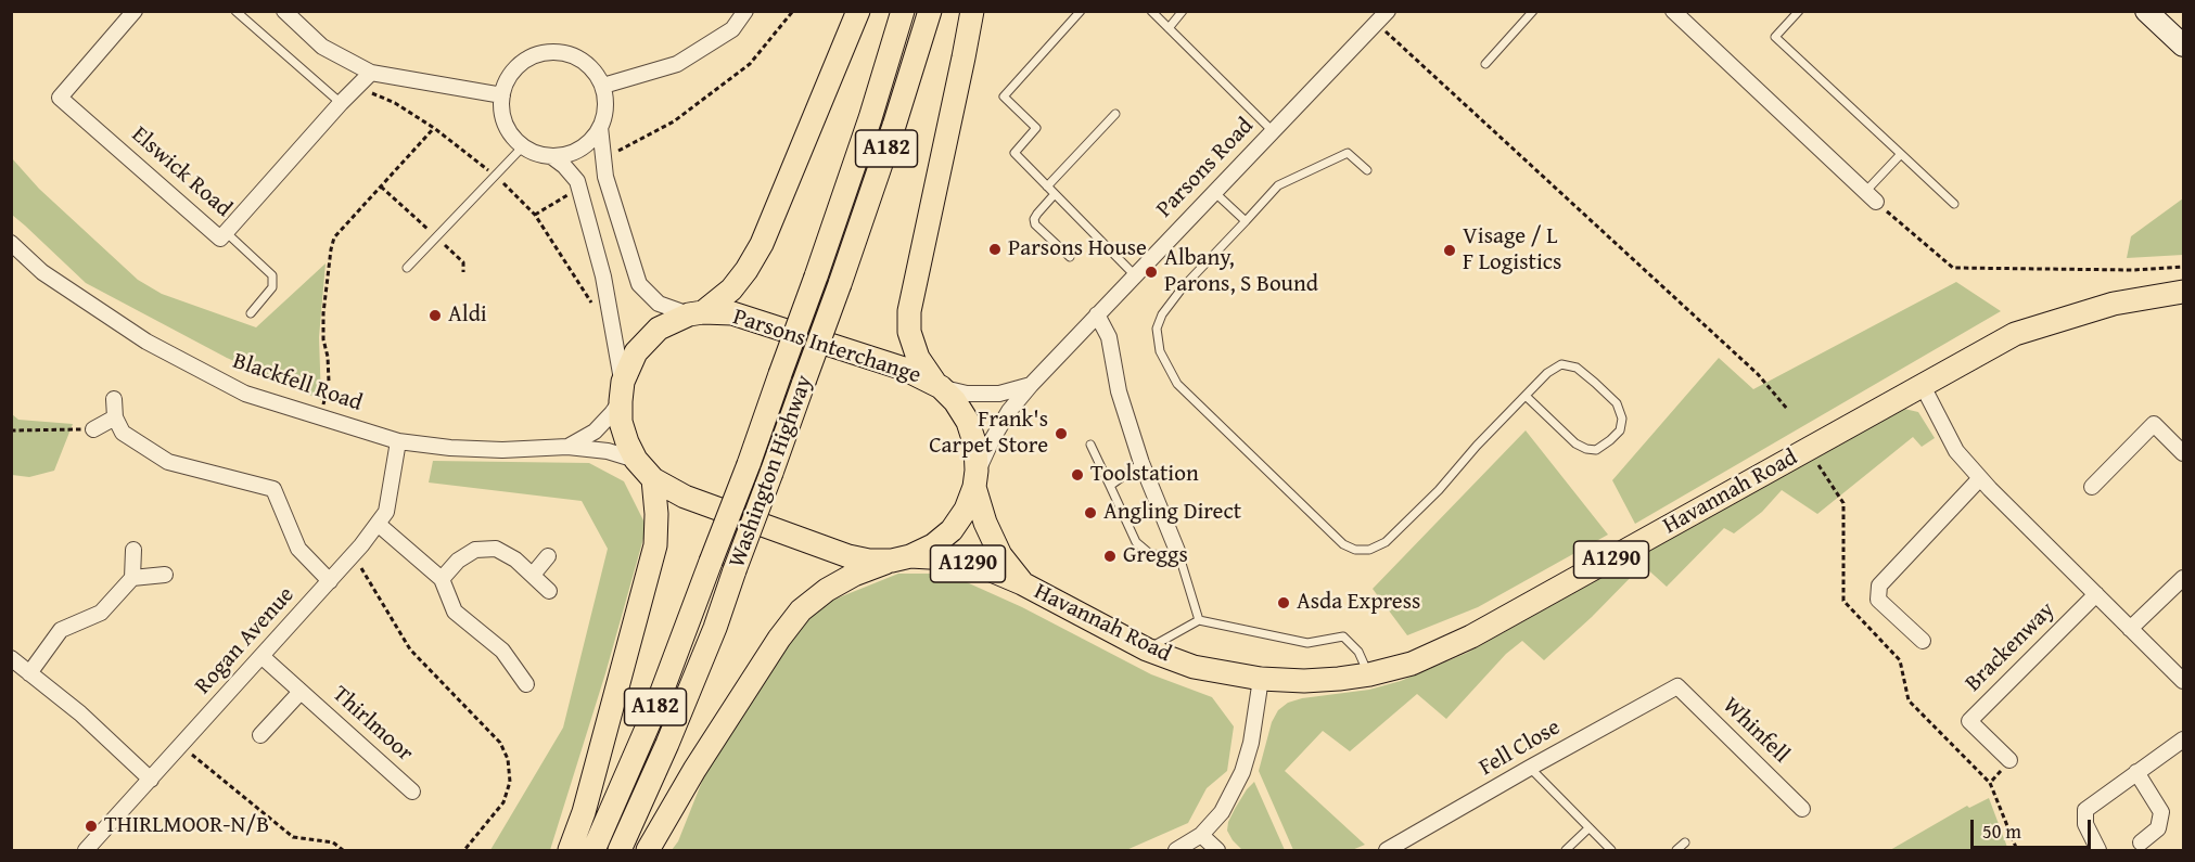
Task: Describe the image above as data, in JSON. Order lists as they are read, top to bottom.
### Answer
{
  "streets": {
    "main road": [
      "A182",
      "Parsons Interchange",
      "Washington Highway",
      "Havannah Road",
      "A1290"
    ],
    "street": [
      "Parsons Road",
      "Elswick Road",
      "Blackfell Road",
      "Rogan Avenue",
      "Brackenway",
      "Thirlmoor",
      "Whinfell",
      "Fell Close"
    ]
  },
  "crossings": [
    ["Parsons Road", "Parsons Interchange"],
    ["Parsons Road", "Havannah Road"],
    ["Parsons Interchange", "Blackfell Road"],
    ["Parsons Interchange", "Havannah Road"],
    ["Blackfell Road", "Rogan Avenue"],
    ["Rogan Avenue", "Thirlmoor"],
    ["Whinfell", "Fell Close"]
  ],
  "places": [
    "Parsons House",
    "Visage / L F Logistics",
    "Albany, Parons, S Bound",
    "Aldi",
    "Frank's Carpet Store",
    "Toolstation",
    "Angling Direct",
    "Greggs",
    "Asda Express",
    "THIRLMOOR-N/B"
  ],
  "scale_bar": "50 m"
}
